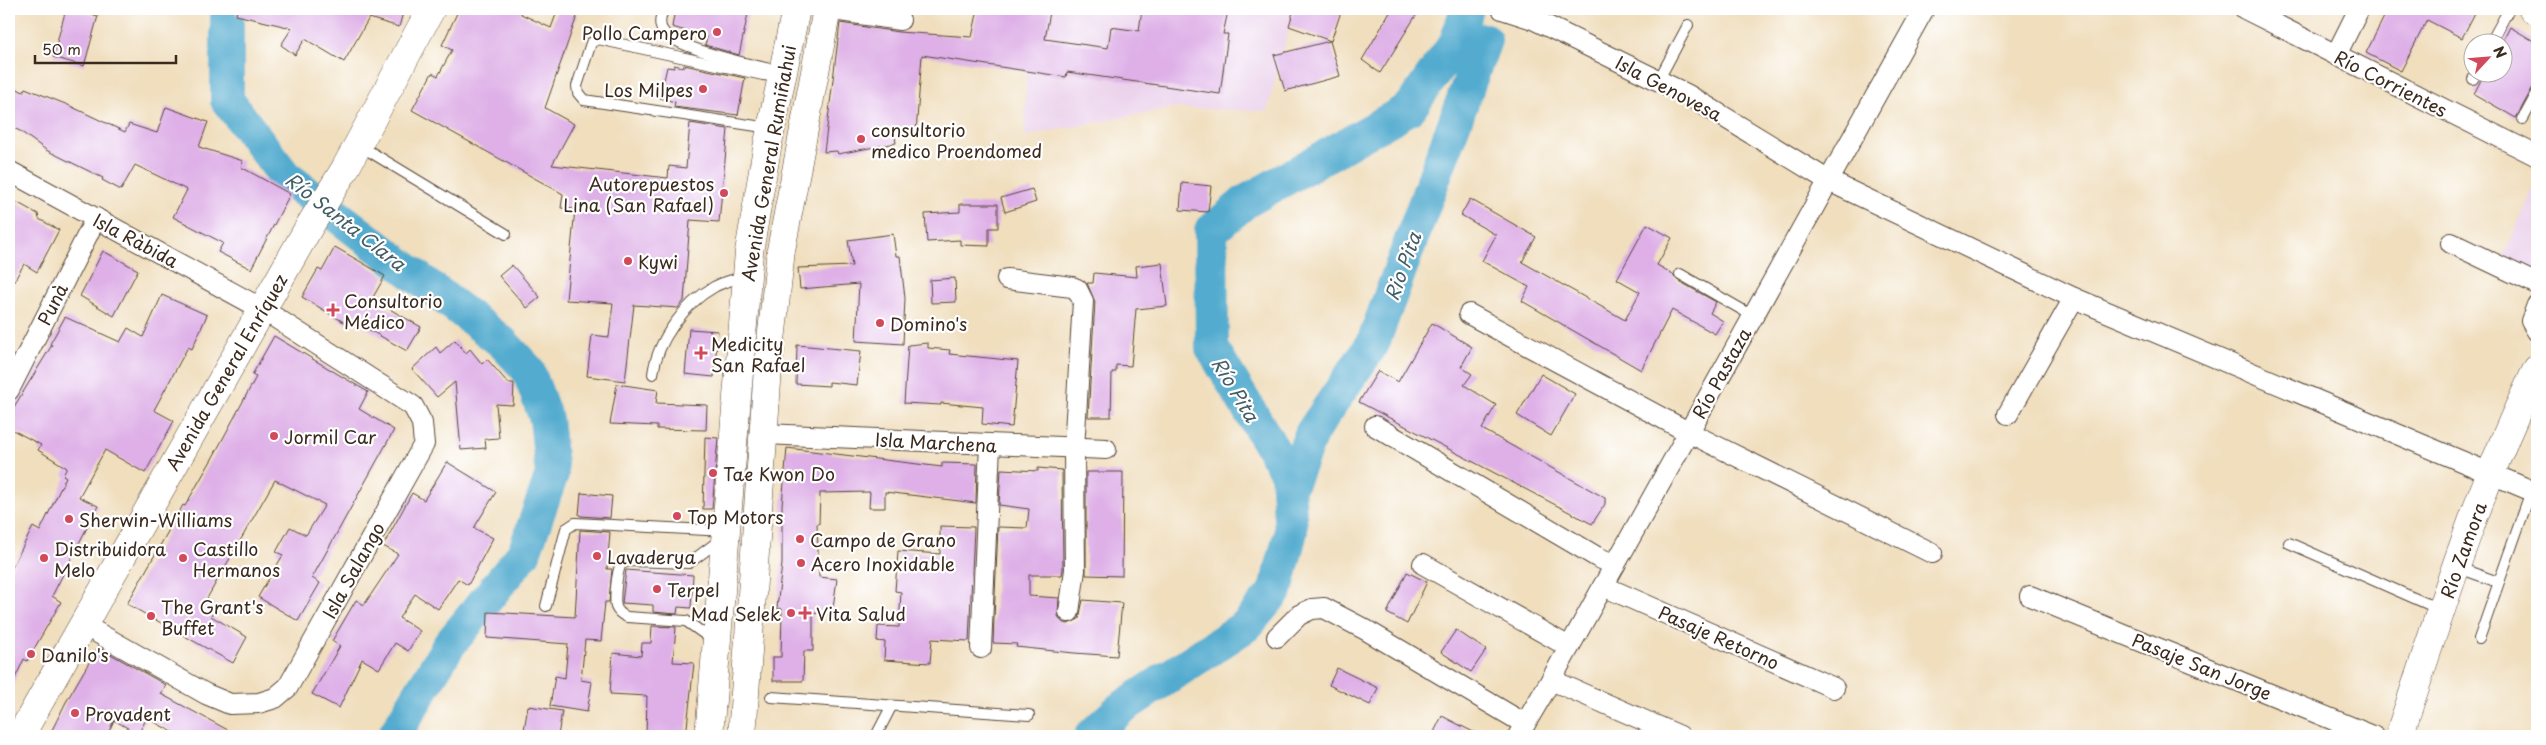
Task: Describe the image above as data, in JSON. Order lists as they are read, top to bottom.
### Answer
{
  "streets": {
    "main road": ["Avenida General Rumiñahui", "Avenida General Enríquez", "Río Zamora"],
    "street": [
      "Río Corrientes",
      "Isla Genovesa",
      "Isla Ràbida",
      "Punà",
      "Río Pastaza",
      "Isla Marchena",
      "Isla Salango",
      "Pasaje Retorno",
      "Pasaje San Jorge"
    ]
  },
  "crossings": [
    ["Isla Genovesa", "Río Pastaza"],
    ["Isla Genovesa", "Río Zamora"],
    ["Avenida General Rumiñahui", "Isla Marchena"],
    ["Isla Ràbida", "Punà"],
    ["Isla Ràbida", "Avenida General Enríquez"],
    ["Isla Ràbida", "Isla Salango"],
    ["Avenida General Enríquez", "Isla Salango"],
    ["Río Pastaza", "Pasaje Retorno"]
  ],
  "water": ["Río Santa Clara", "Rio Pita", "Río Pita"],
  "places": {
    "other": [
      "Pollo Campero",
      "Los Milpes",
      "consultorio medico Proendomed",
      "Autorepuestos Lina (San Rafael)",
      "Kywi",
      "Domino's",
      "Jormil Car",
      "Tae Kwon Do",
      "Top Motors",
      "Sherwin-Williams",
      "Campo de Grano",
      "Lavaderya",
      "Distribuidora Melo",
      "Castillo Hermanos",
      "Acero Inoxidable",
      "Terpel",
      "Mad Selek",
      "The Grant's Buffet",
      "Danilo's",
      "Provadent"
    ],
    "health": ["Consultorio Médico", "Medicity San Rafael", "Vita Salud"]
  },
  "scale_bar": "50 m",
  "north": "top right"
}
